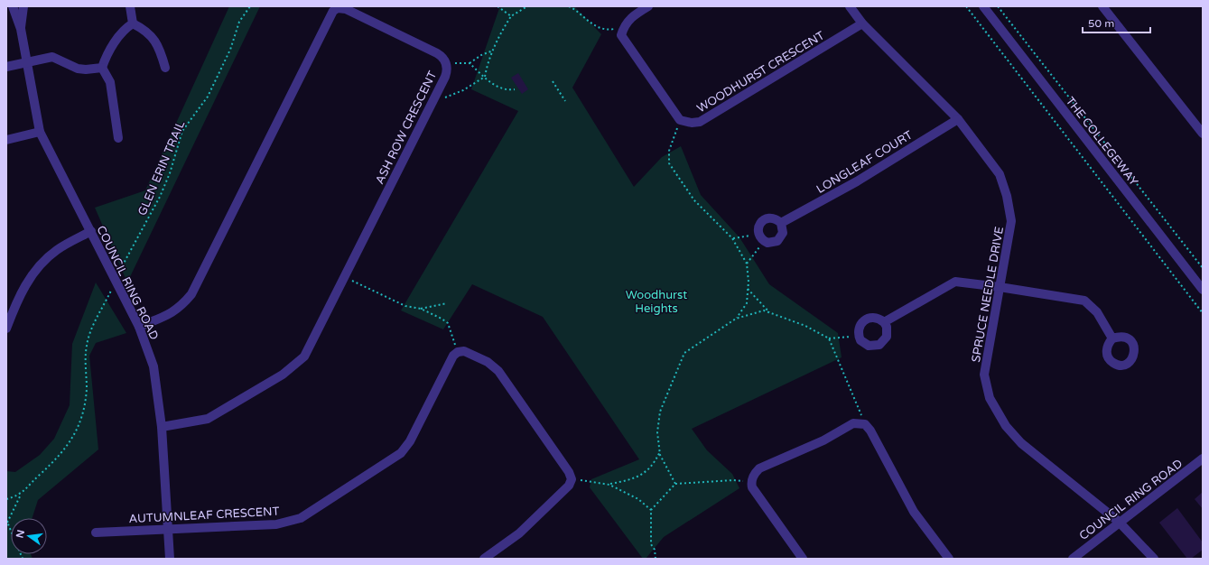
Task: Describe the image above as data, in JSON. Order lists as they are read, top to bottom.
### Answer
{
  "streets": {
    "street": [
      "WOODHURST CRESCENT",
      "ASH ROW CRESCENT",
      "THE COLLEGEWAY",
      "LONGLEAF COURT",
      "COUNCIL RING ROAD",
      "SPRUCE NEEDLE DRIVE",
      "AUTUMNLEAF CRESCENT"
    ],
    "path": ["GLEN ERIN TRAIL"]
  },
  "crossings": [
    ["WOODHURST CRESCENT", "SPRUCE NEEDLE DRIVE"],
    ["ASH ROW CRESCENT", "COUNCIL RING ROAD"],
    ["LONGLEAF COURT", "SPRUCE NEEDLE DRIVE"],
    ["GLEN ERIN TRAIL", "COUNCIL RING ROAD"],
    ["COUNCIL RING ROAD", "SPRUCE NEEDLE DRIVE"],
    ["COUNCIL RING ROAD", "AUTUMNLEAF CRESCENT"]
  ],
  "parks": ["Woodhurst Heights"],
  "scale_bar": "50 m",
  "north": "left"
}
